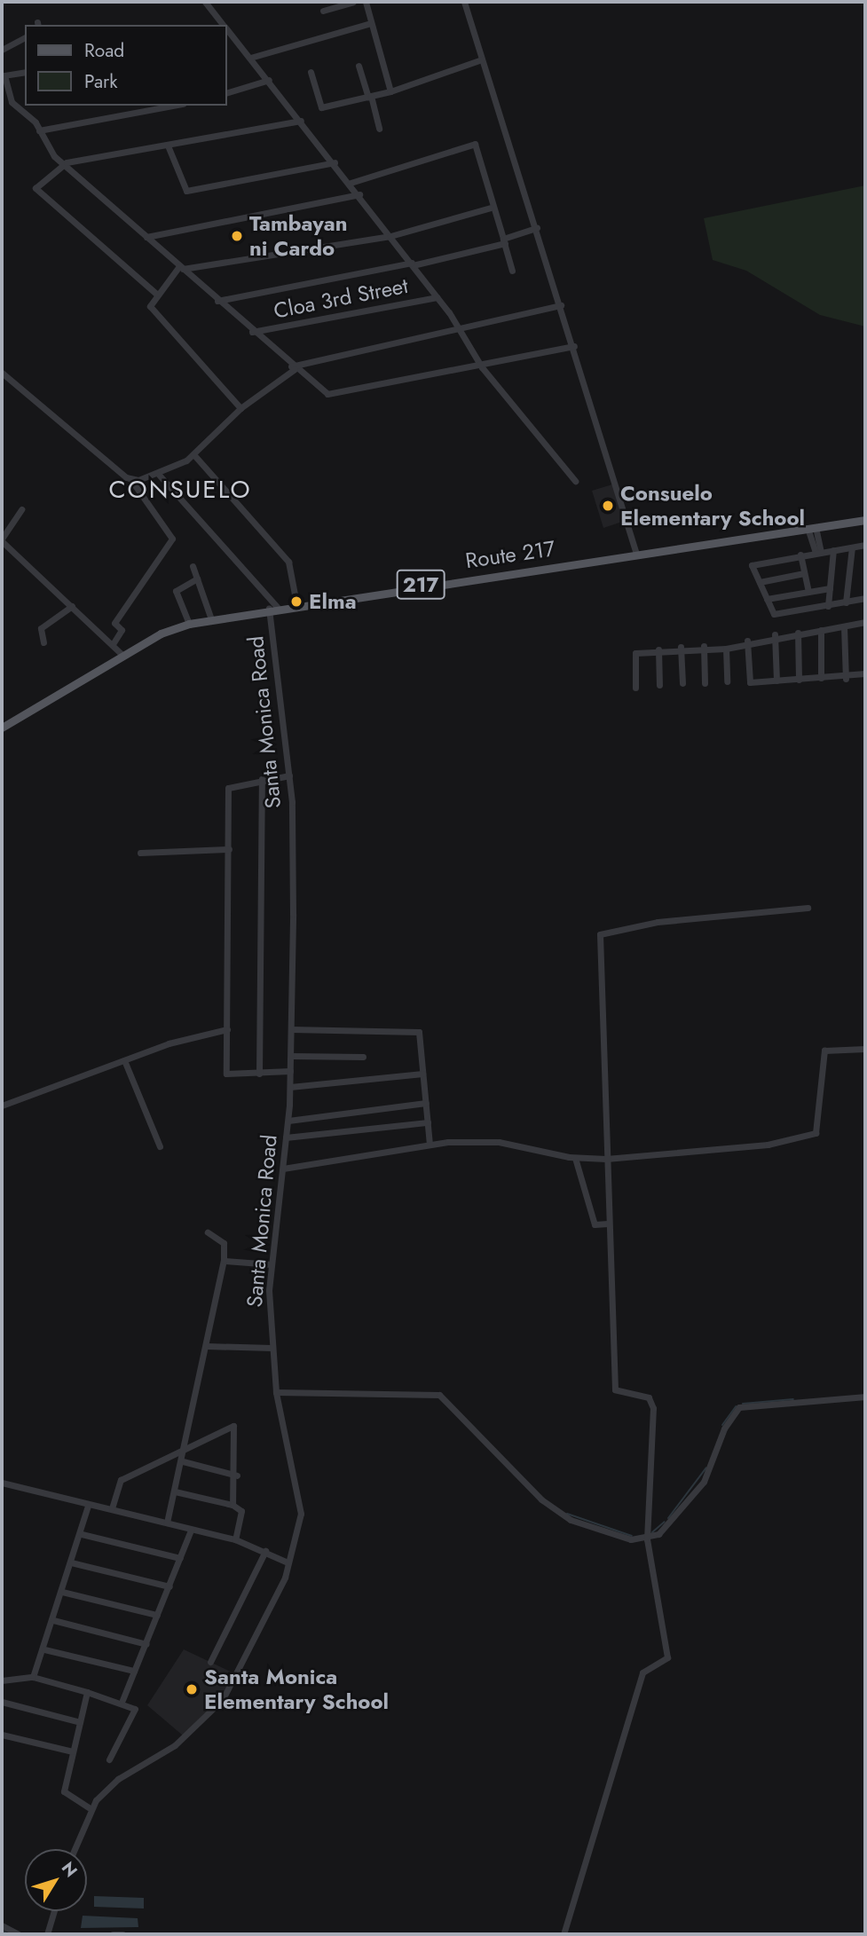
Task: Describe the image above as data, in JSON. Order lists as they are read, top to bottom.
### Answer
{
  "streets": {
    "main road": ["Route 217", "217"],
    "street": ["Cloa 3rd Street", "Santa Monica Road"]
  },
  "crossings": [
    ["Route 217", "Santa Monica Road"]
  ],
  "districts": ["CONSUELO"],
  "places": [
    "Tambayan ni Cardo",
    "Consuelo Elementary School",
    "Elma",
    "Santa Monica Elementary School"
  ],
  "legend": ["Road", "Park"],
  "north": "top right"
}
